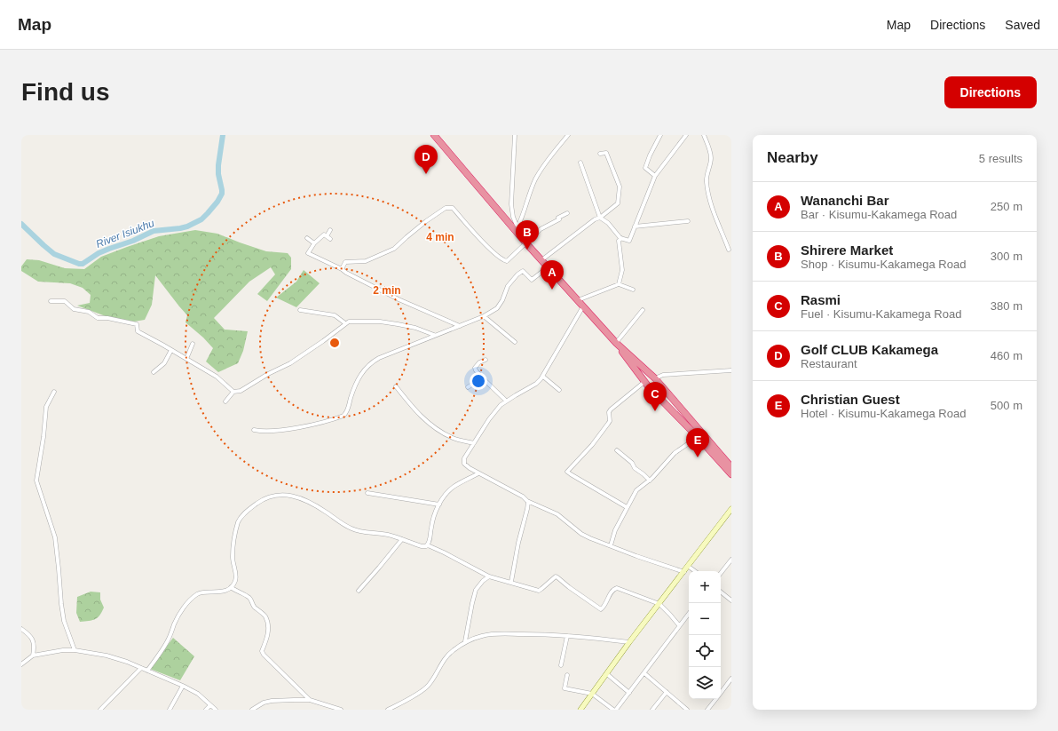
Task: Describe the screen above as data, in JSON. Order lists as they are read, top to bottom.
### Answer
{
  "water": ["River Isiukhu"],
  "page": {
    "header": "Map",
    "nav": ["Map", "Directions", "Saved"],
    "buttons": "Directions",
    "title": "Find us",
    "heading": ["Nearby", "5 results"],
    "pins": [
      "D",
      "B",
      "A",
      "C",
      "E"
    ],
    "list": [
      {
        "mark": "A",
        "name": "Wananchi Bar",
        "note": "Bar · Kisumu-Kakamega Road",
        "value": "250 m"
      },
      {
        "mark": "B",
        "name": "Shirere Market",
        "note": "Shop · Kisumu-Kakamega Road",
        "value": "300 m"
      },
      {
        "mark": "C",
        "name": "Rasmi",
        "note": "Fuel · Kisumu-Kakamega Road",
        "value": "380 m"
      },
      {
        "mark": "D",
        "name": "Golf CLUB Kakamega",
        "note": "Restaurant",
        "value": "460 m"
      },
      {
        "mark": "E",
        "name": "Christian Guest",
        "note": "Hotel · Kisumu-Kakamega Road",
        "value": "500 m"
      }
    ],
    "map_buttons": ["+", "−"]
  },
  "rings": ["4 min", "2 min"]
}
